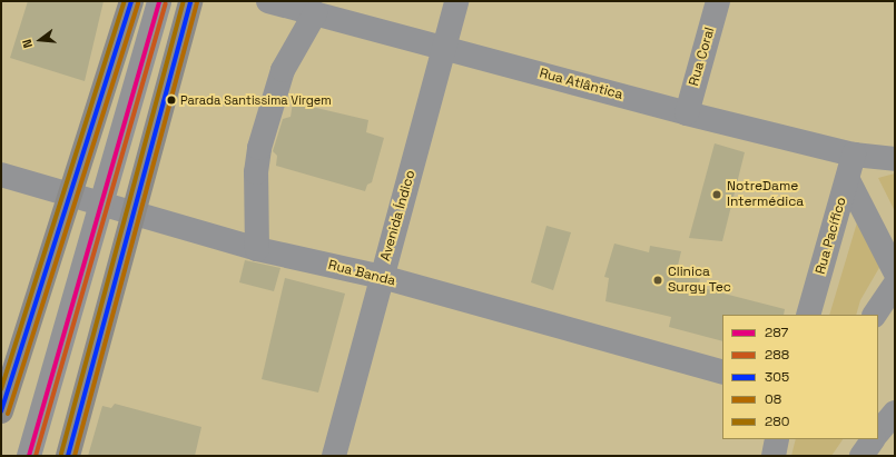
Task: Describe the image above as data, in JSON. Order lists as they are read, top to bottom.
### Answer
{
  "streets": {
    "street": [
      "Rua Coral",
      "Rua Atlântica",
      "Avenida Índico",
      "Rua Pacífico",
      "Rua Banda"
    ]
  },
  "crossings": [
    ["Rua Coral", "Rua Atlântica"],
    ["Rua Atlântica", "Avenida Índico"],
    ["Rua Atlântica", "Rua Pacífico"],
    ["Avenida Índico", "Rua Banda"]
  ],
  "places": ["Parada Santissima Virgem", "NotreDame Intermédica", "Clinica Surgy Tec"],
  "lines": [
    "transit line 287",
    "transit line 305",
    "transit line 280",
    "transit line 288",
    "transit line 08"
  ],
  "legend": [
    "287",
    "288",
    "305",
    "08",
    "280"
  ],
  "north": "left"
}
